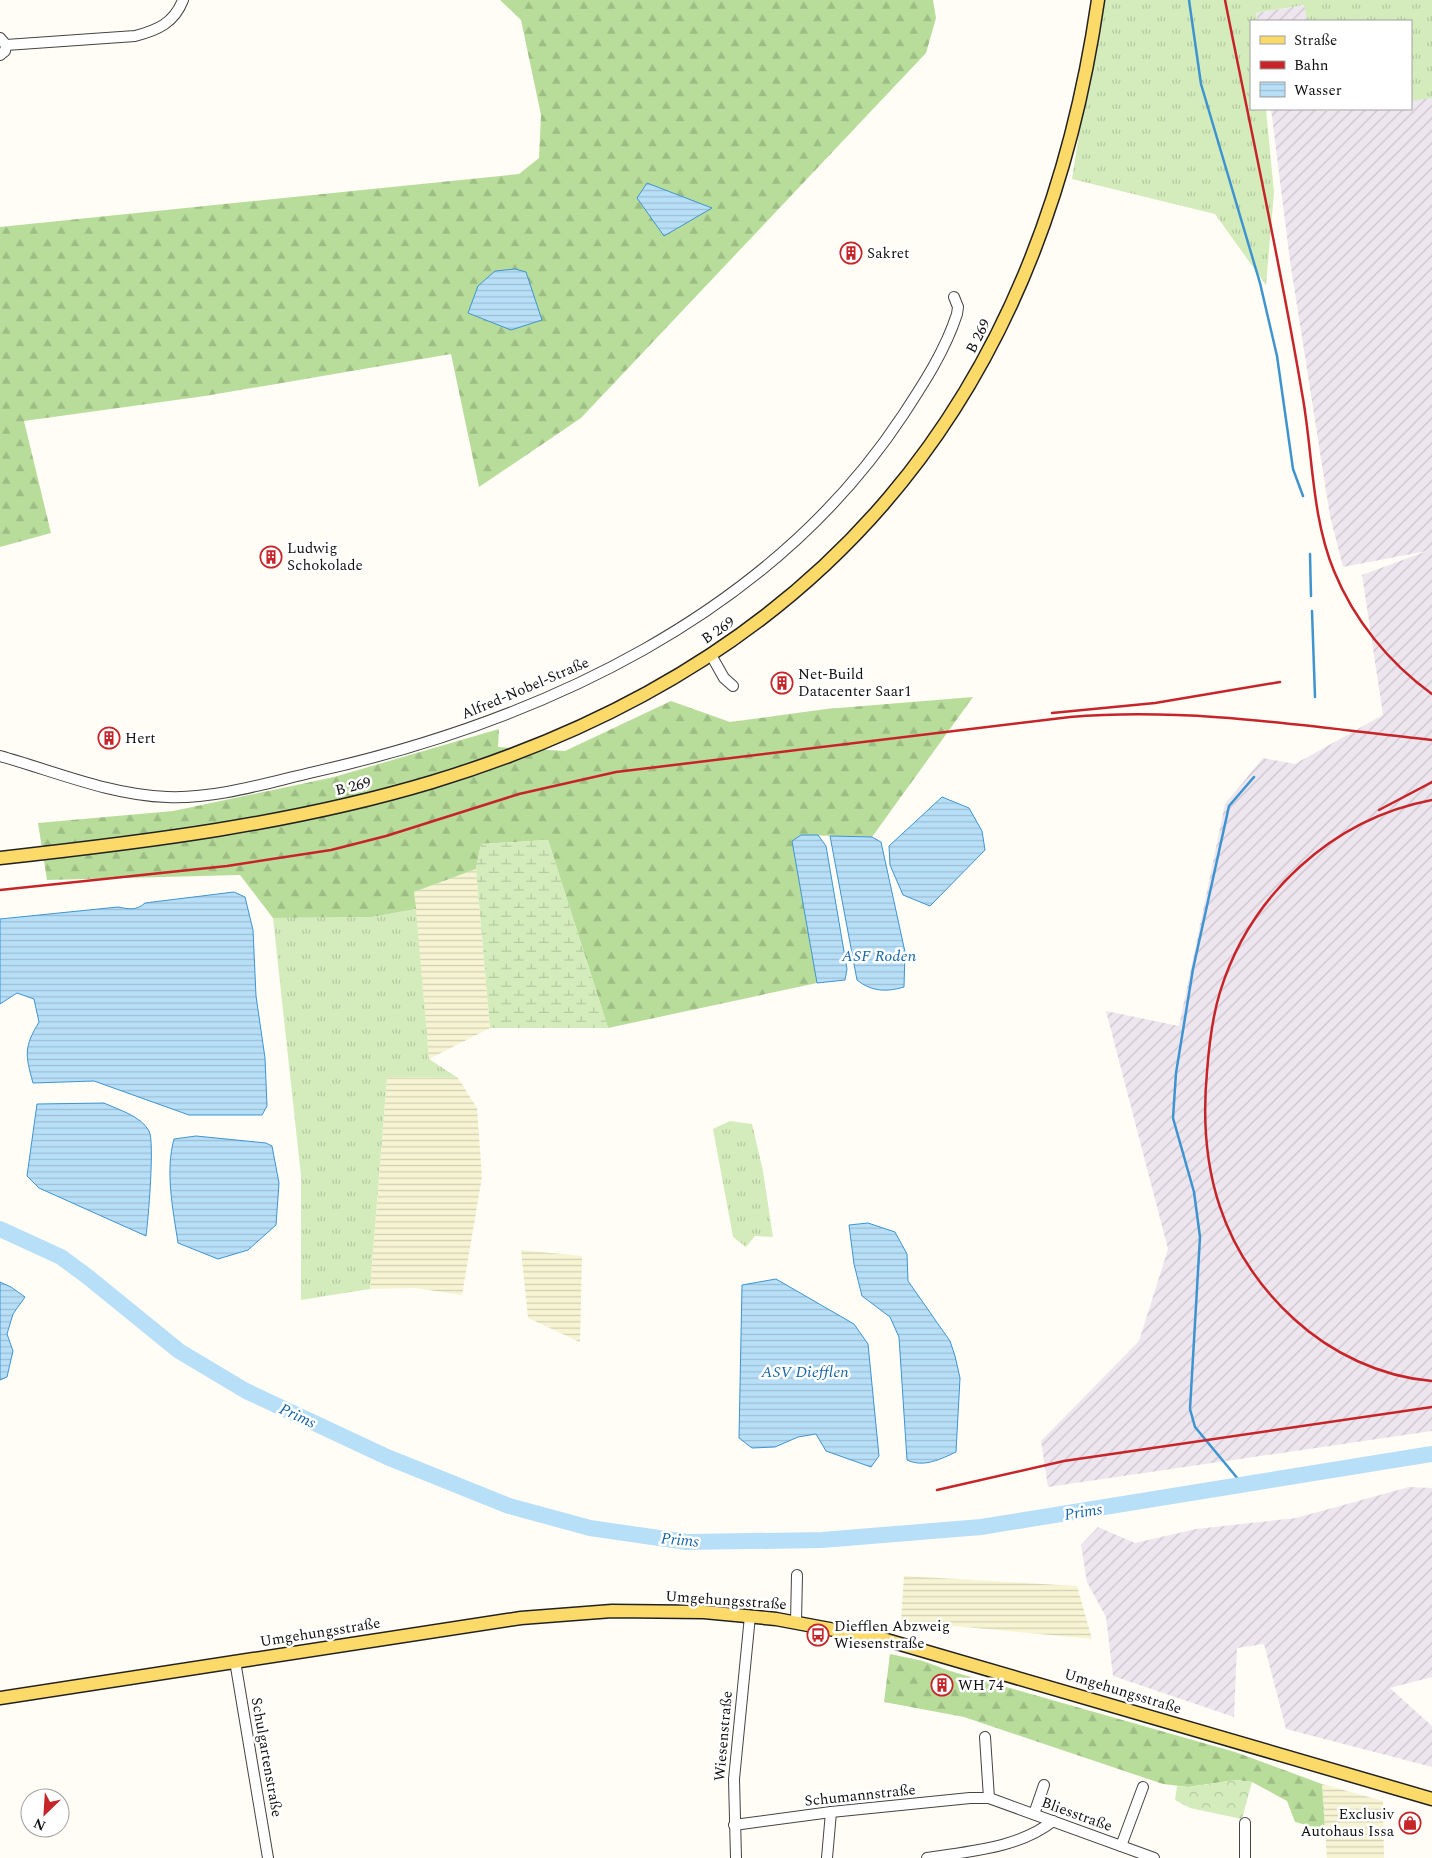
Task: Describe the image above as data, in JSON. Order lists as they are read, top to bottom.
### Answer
{
  "streets": {
    "main road": ["B 269", "Umgehungsstraße"],
    "street": [
      "Alfred-Nobel-Straße",
      "Wiesenstraße",
      "Schulgartenstraße",
      "Schumannstraße",
      "Bliesstraße"
    ]
  },
  "crossings": [
    ["Umgehungsstraße", "Wiesenstraße"],
    ["Umgehungsstraße", "Schulgartenstraße"],
    ["Wiesenstraße", "Schumannstraße"],
    ["Schumannstraße", "Bliesstraße"]
  ],
  "water": ["ASF Roden", "ASV Diefflen", "Prims"],
  "places": {
    "building": [
      "Sakret",
      "Ludwig Schokolade",
      "Net-Build Datacenter Saar1",
      "Hert",
      "WH 74"
    ],
    "bus stop": ["Diefflen Abzweig Wiesenstraße"],
    "shop": ["Exclusiv Autohaus Issa"]
  },
  "legend": ["Straße", "Bahn", "Wasser"],
  "north": "bottom left"
}
